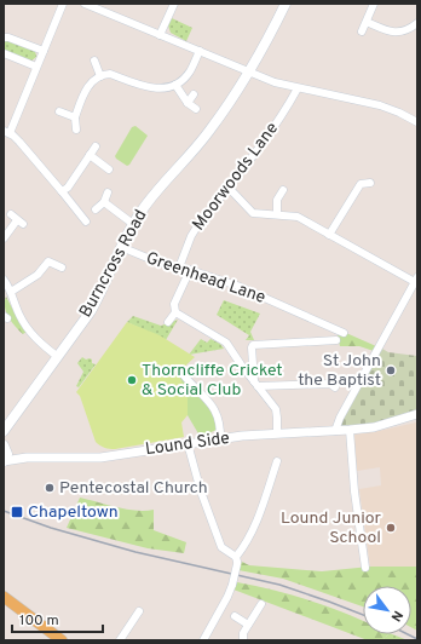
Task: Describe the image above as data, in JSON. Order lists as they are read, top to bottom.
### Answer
{
  "streets": {
    "main road": ["Burncross Road", "Lound Side"],
    "street": ["Moorwoods Lane", "Greenhead Lane"]
  },
  "crossings": [
    ["Moorwoods Lane", "Greenhead Lane"],
    ["Burncross Road", "Greenhead Lane"]
  ],
  "places": {
    "other": [
      "St John the Baptist",
      "Thorncliffe Cricket & Social Club",
      "Pentecostal Church",
      "Lound Junior School"
    ],
    "transit": ["Chapeltown"]
  },
  "scale_bar": "100 m",
  "north": "bottom right"
}
